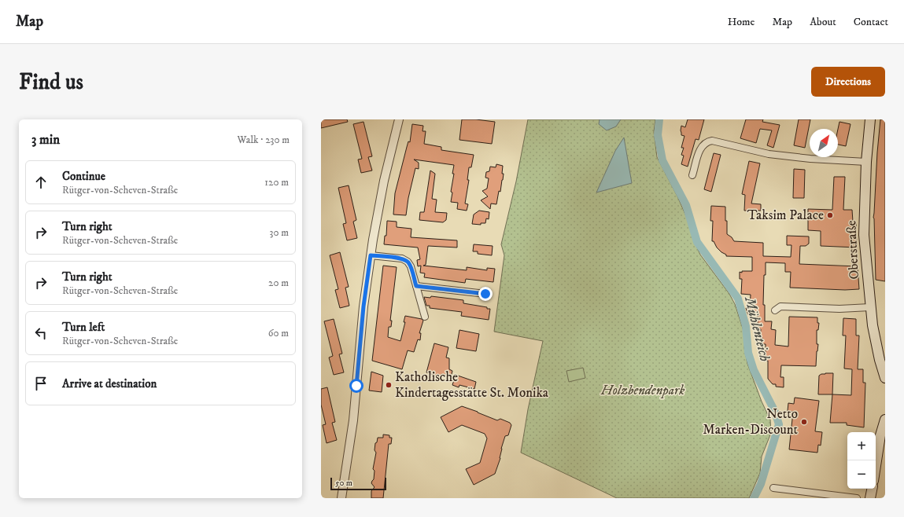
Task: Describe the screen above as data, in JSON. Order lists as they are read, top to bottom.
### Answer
{
  "streets": {
    "main road": ["Oberstraße"]
  },
  "water": ["Mühlenteich"],
  "parks": ["Holzbendenpark"],
  "places": ["Taksim Palace", "Katholische Kindertagesstätte St. Monika", "Netto Marken-Discount"],
  "scale_bar": "50 m",
  "north": "top right",
  "page": {
    "header": "Map",
    "nav": [
      "Home",
      "Map",
      "About",
      "Contact"
    ],
    "buttons": "Directions",
    "title": "Find us",
    "heading": ["3 min", "Walk · 230 m"],
    "list": [
      ["Continue", "Rütger-von-Scheven-Straße", "120 m"],
      ["Turn right", "Rütger-von-Scheven-Straße", "30 m"],
      ["Turn right", "Rütger-von-Scheven-Straße", "20 m"],
      ["Turn left", "Rütger-von-Scheven-Straße", "60 m"],
      "Arrive at destination"
    ],
    "map_buttons": ["+", "−"],
    "scale": "50 m"
  }
}
